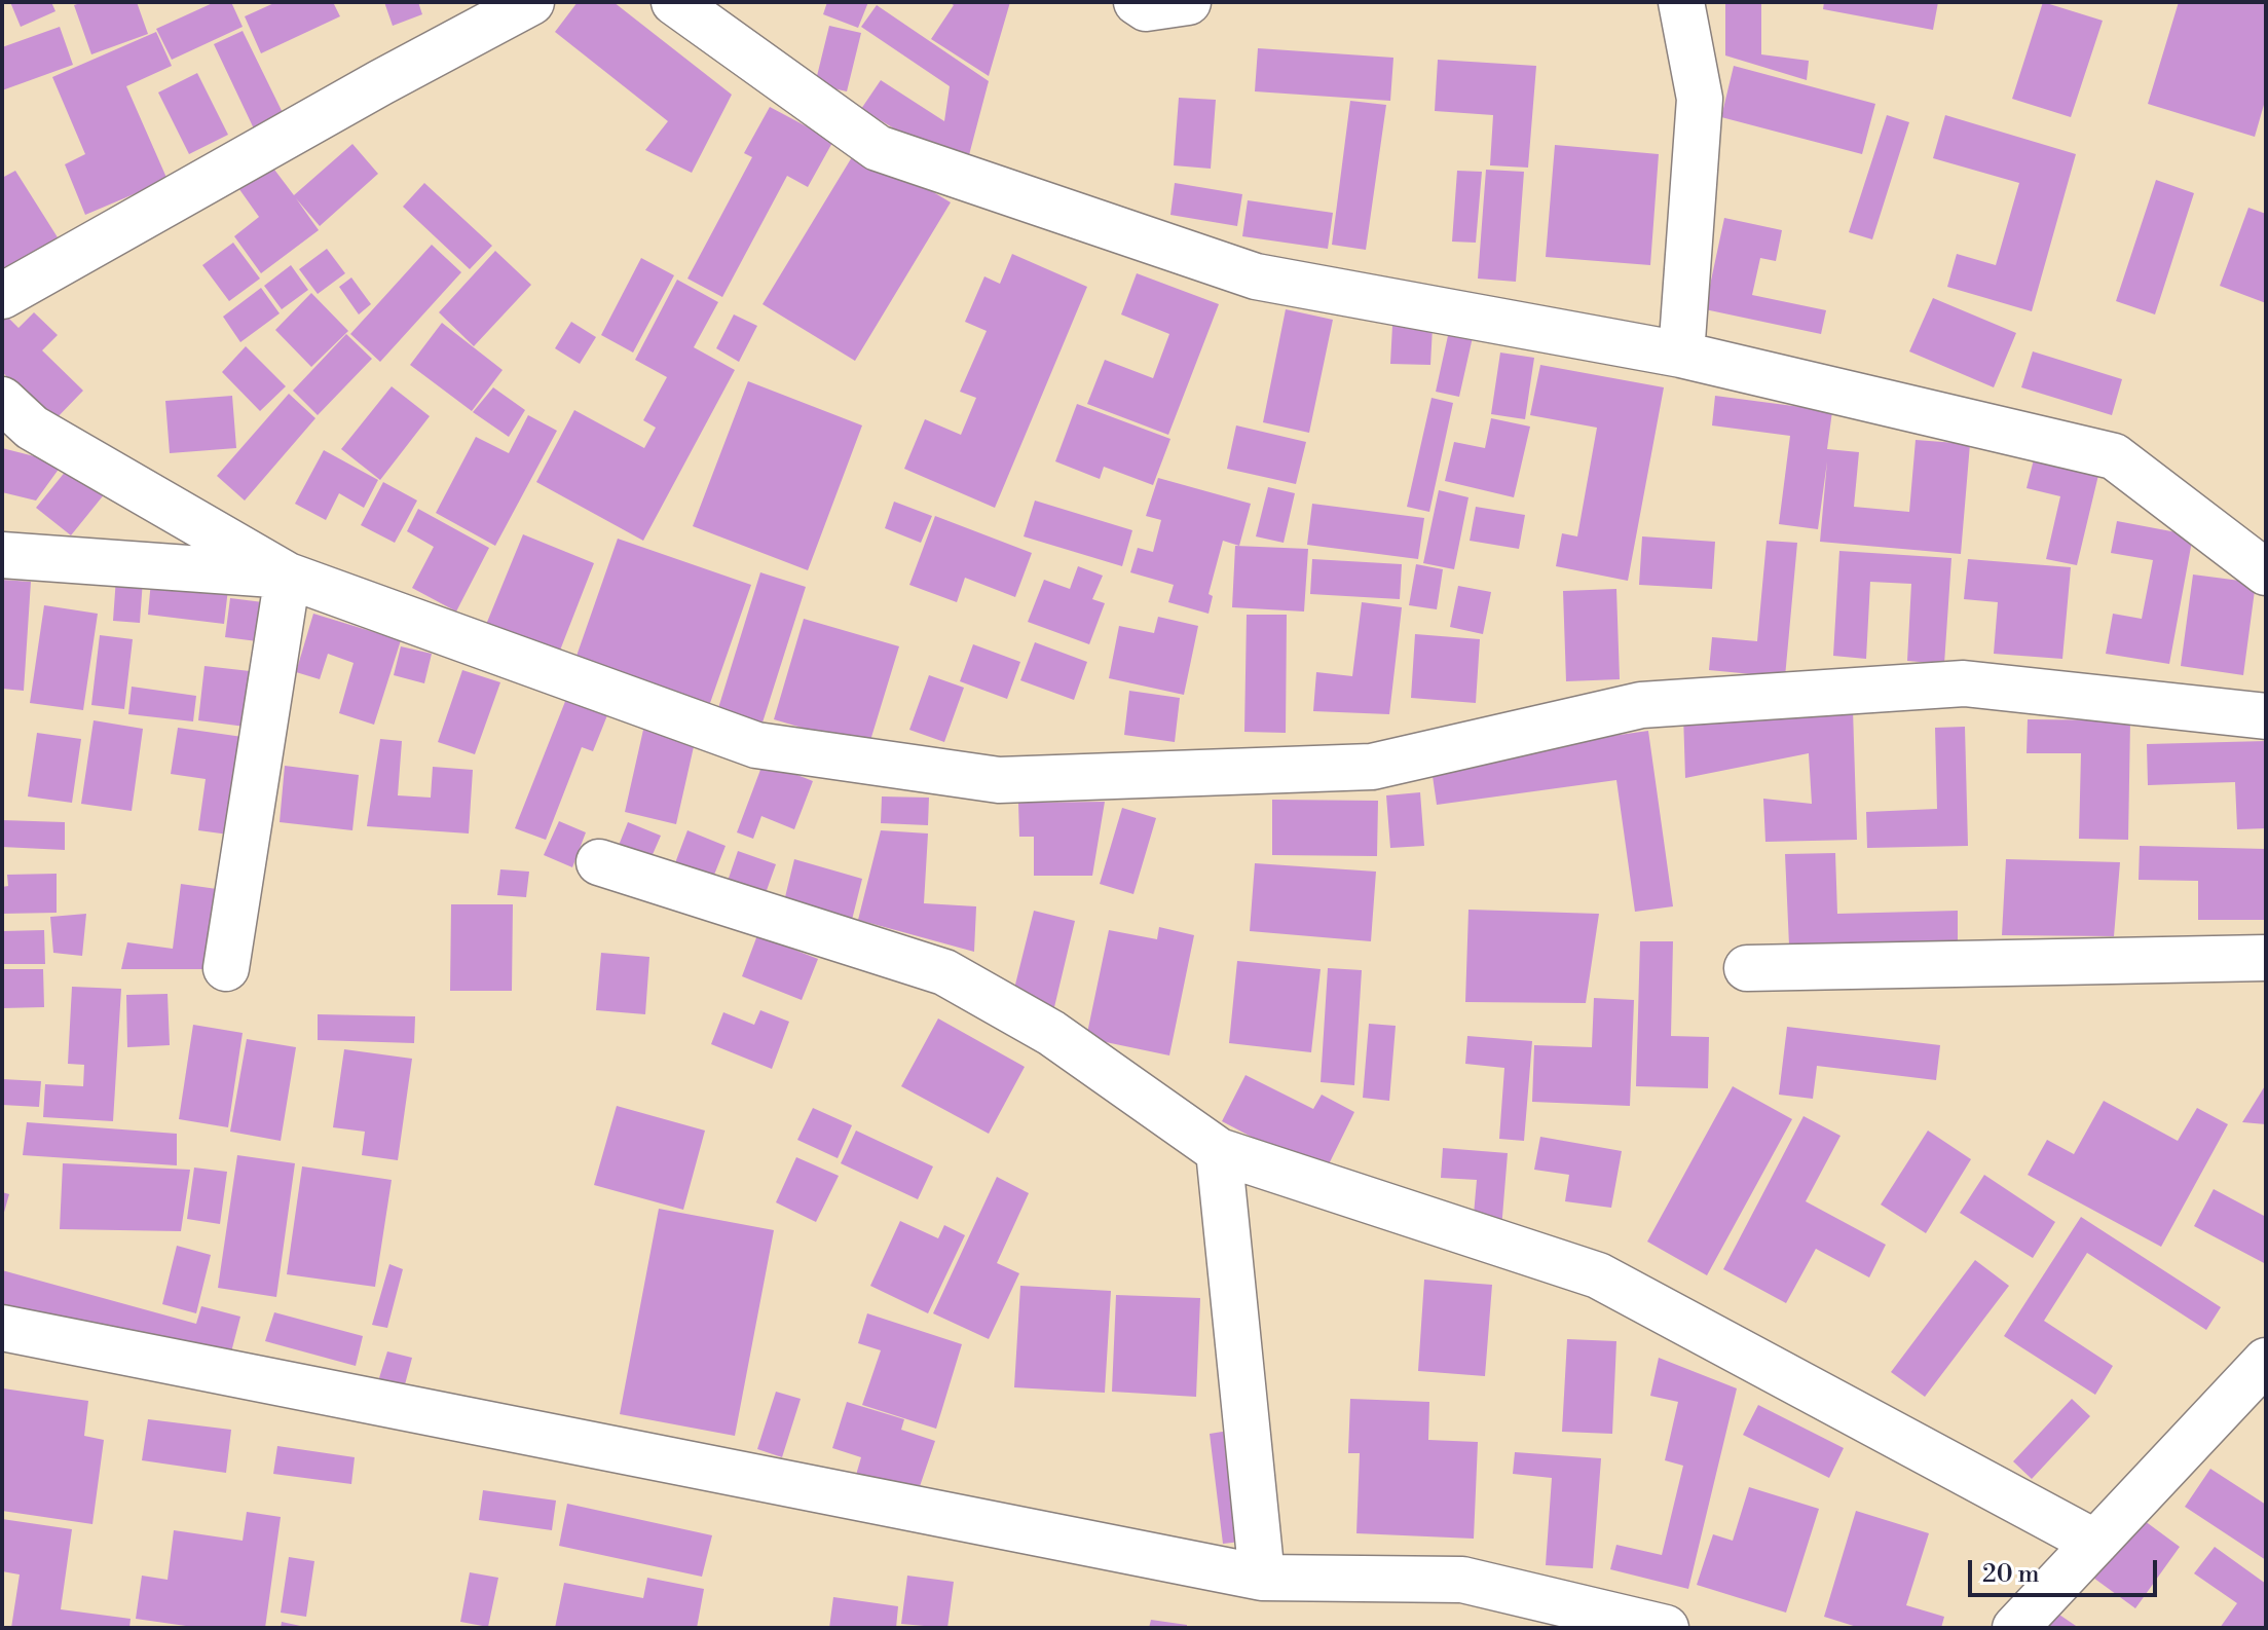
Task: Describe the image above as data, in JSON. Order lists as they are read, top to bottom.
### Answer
{
  "scale_bar": "20 m"
}
